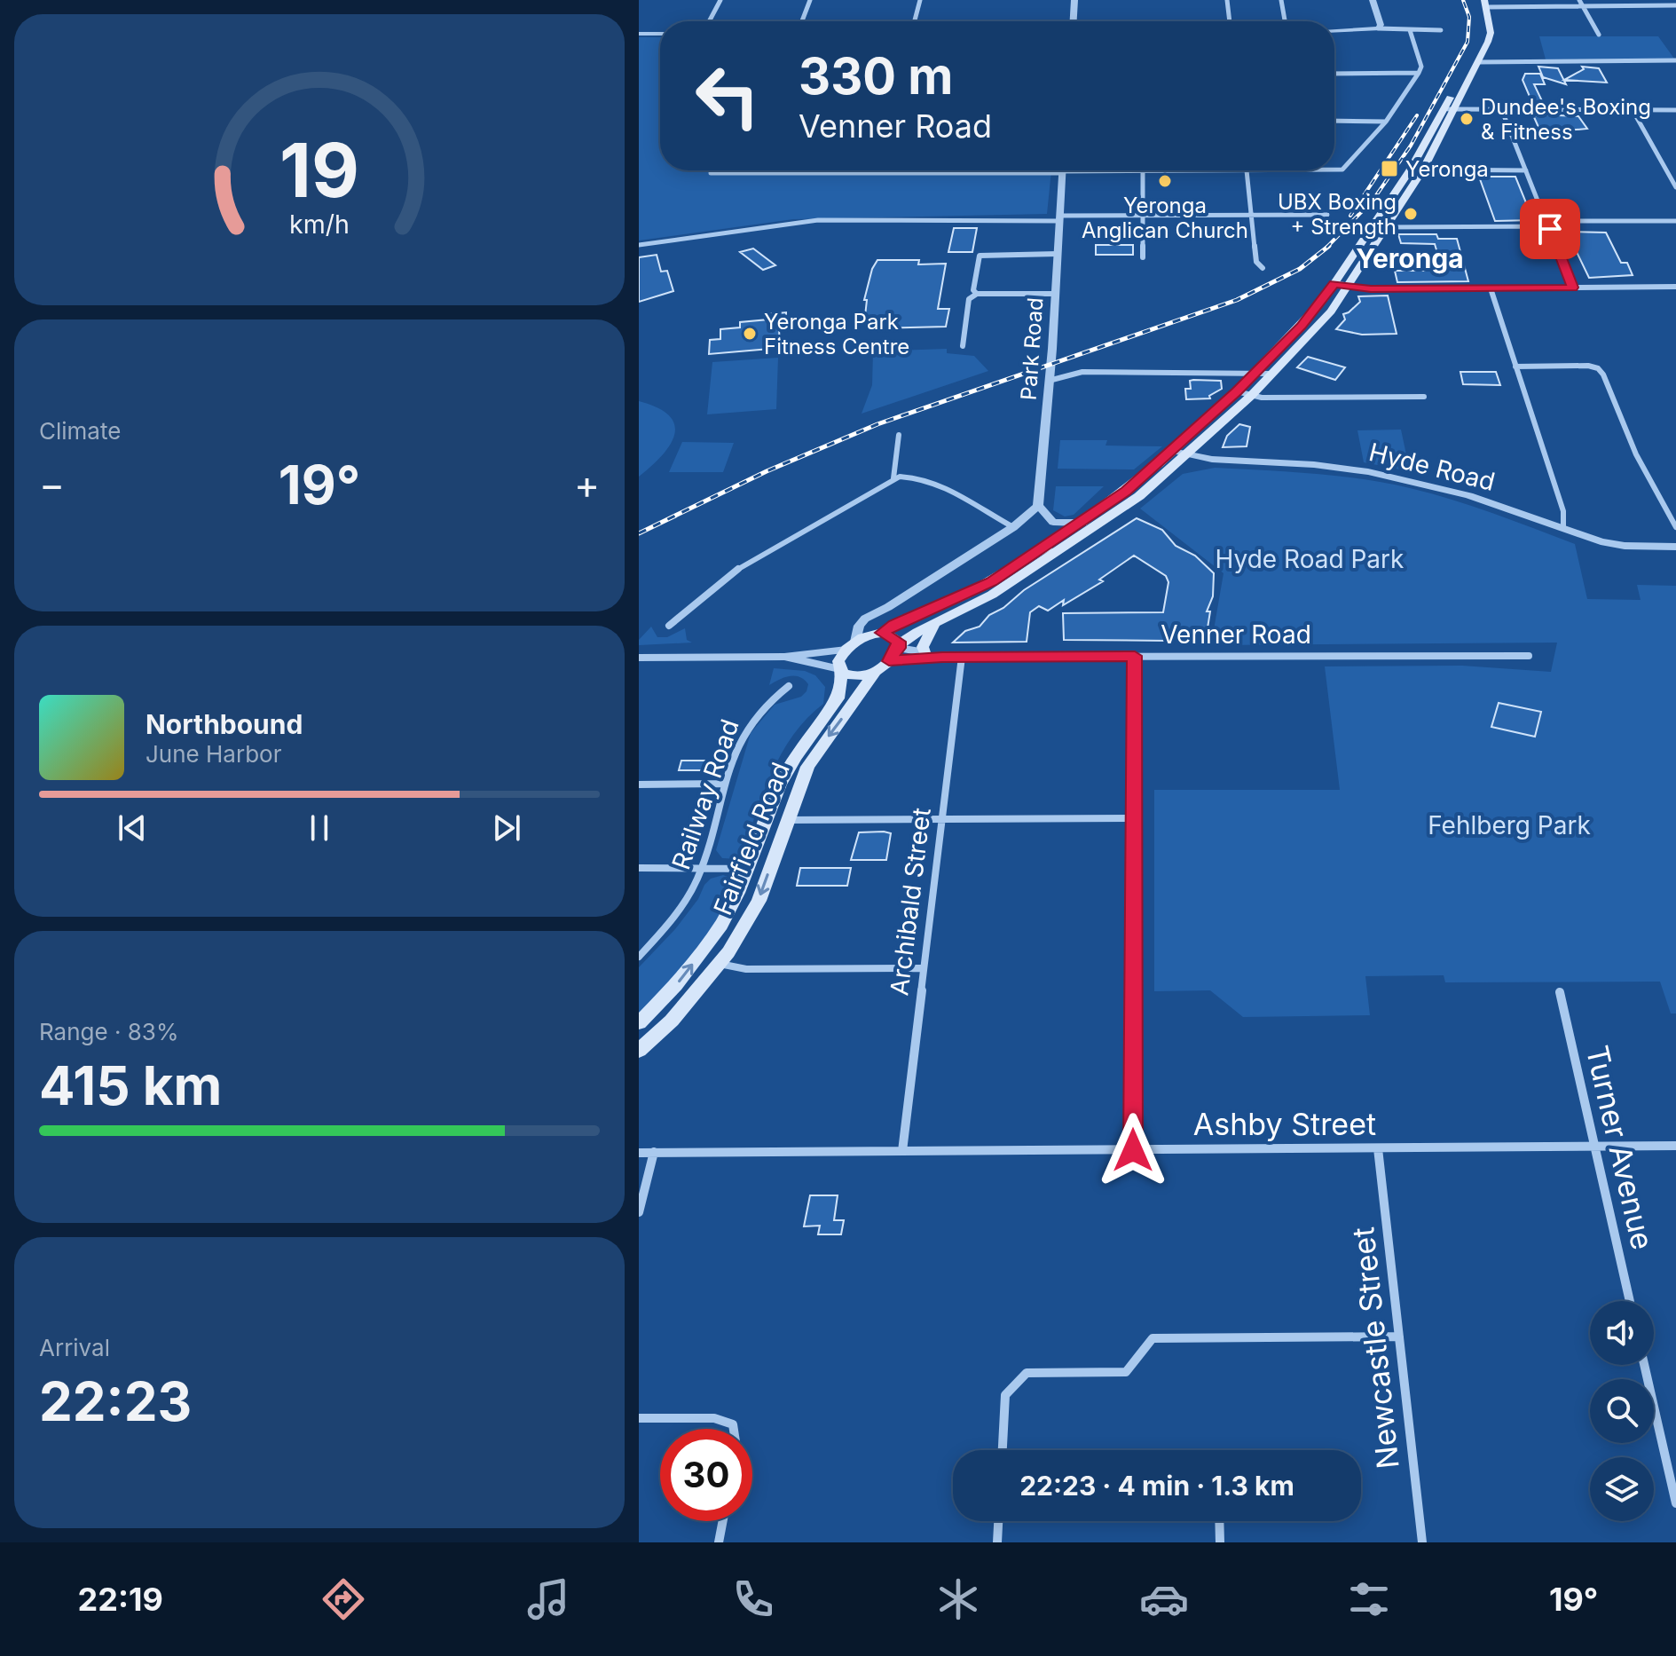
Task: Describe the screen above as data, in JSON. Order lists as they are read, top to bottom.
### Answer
{
  "streets": {
    "main road": ["Fairfield Road"],
    "street": [
      "Park Road",
      "Hyde Road",
      "Venner Road",
      "Railway Road",
      "Archibald Street",
      "Ashby Street",
      "Turner Avenue",
      "Newcastle Street"
    ]
  },
  "crossings": [
    ["Venner Road", "Fairfield Road"],
    ["Venner Road", "Archibald Street"],
    ["Archibald Street", "Ashby Street"],
    ["Ashby Street", "Turner Avenue"],
    ["Ashby Street", "Newcastle Street"]
  ],
  "districts": ["Yeronga"],
  "parks": ["Hyde Road Park", "Fehlberg Park"],
  "places": {
    "other": [
      "Dundee's Boxing & Fitness",
      "Yeronga Anglican Church",
      "UBX Boxing + Strength",
      "Yeronga Park Fitness Centre"
    ],
    "transit": ["Yeronga"]
  },
  "page": {
    "turn": ["330 m", "Venner Road"],
    "tile": [
      "Climate",
      ["Range · 83%", "415 km"],
      ["Arrival", "22:23"]
    ],
    "heat": ["−", "19°", "+"],
    "song": ["Northbound", "June Harbor"],
    "limit": "30",
    "trip": "22:23 · 4 min · 1.3 km",
    "tabs": ["22:19", "19°"],
    "gauge": ["19", "km/h"]
  }
}
